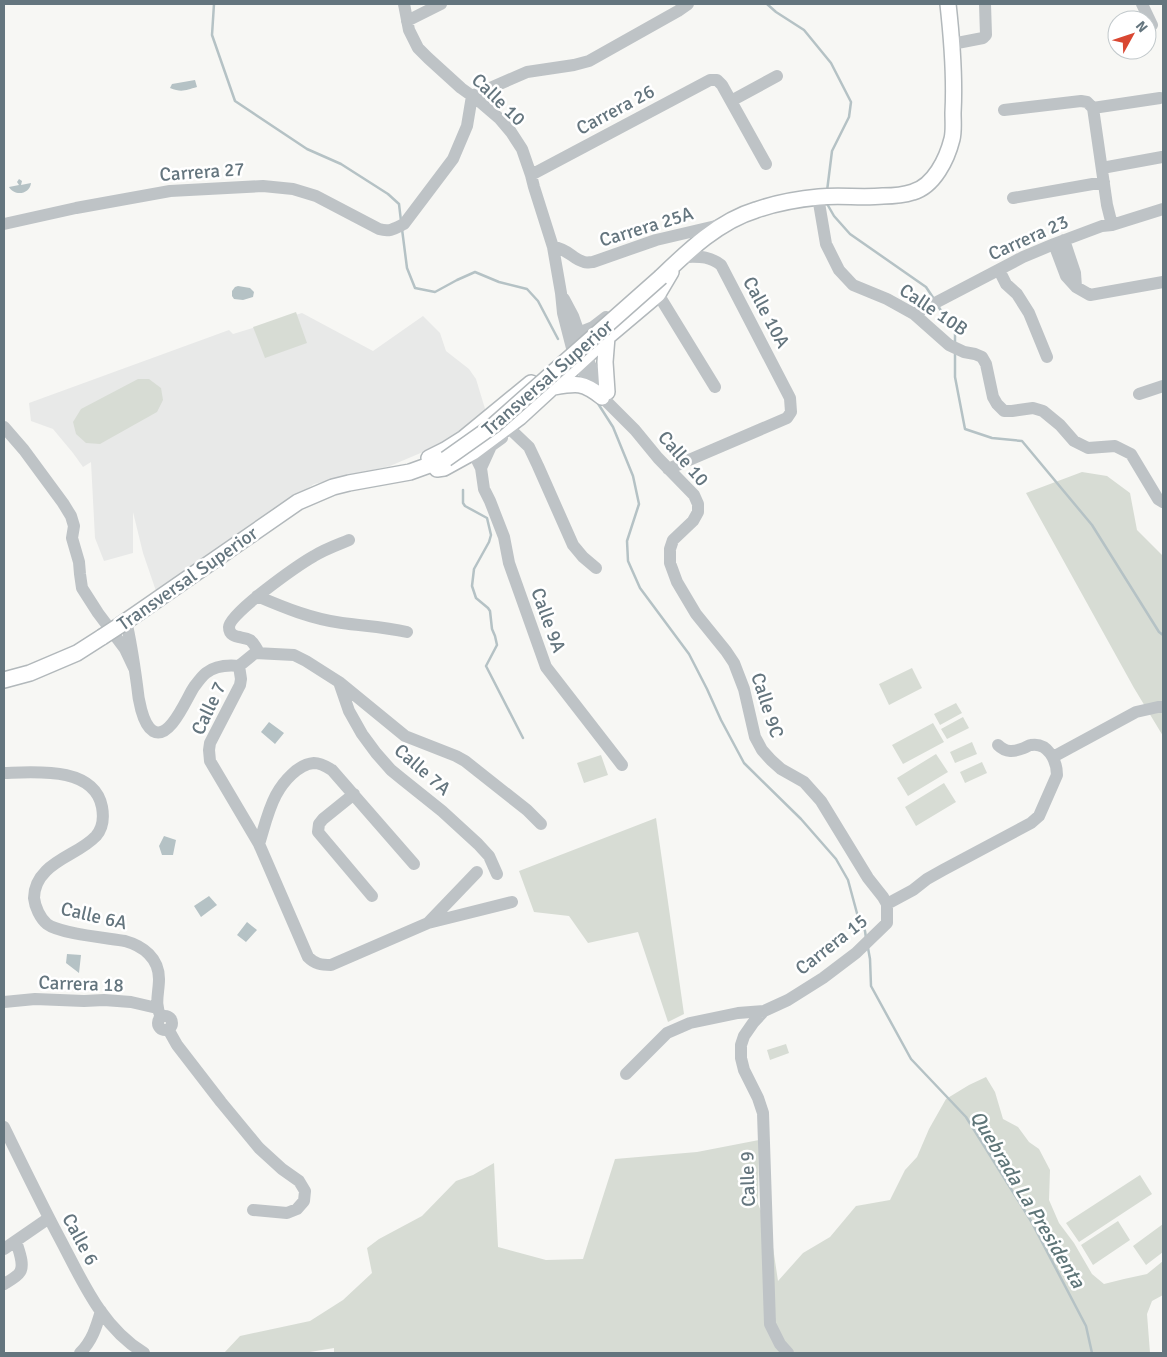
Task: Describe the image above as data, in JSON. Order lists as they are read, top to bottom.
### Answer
{
  "streets": {
    "main road": ["Transversal Superior"],
    "street": [
      "Calle 10",
      "Carrera 26",
      "Carrera 27",
      "Carrera 25A",
      "Carrera 23",
      "Calle 10B",
      "Calle 10A",
      "Calle 9A",
      "Calle 9C",
      "Calle 7",
      "Calle 7A",
      "Calle 6A",
      "Carrera 15",
      "Carrera 18",
      "Calle 9",
      "Calle 6"
    ]
  },
  "crossings": [
    ["Calle 10", "Carrera 26"],
    ["Calle 10", "Carrera 27"],
    ["Calle 10", "Carrera 25A"],
    ["Calle 10", "Calle 10A"],
    ["Calle 10", "Calle 9C"],
    ["Carrera 25A", "Transversal Superior"],
    ["Carrera 23", "Calle 10B"],
    ["Calle 10B", "Transversal Superior"],
    ["Calle 10A", "Transversal Superior"],
    ["Transversal Superior", "Calle 7"],
    ["Calle 9C", "Carrera 15"],
    ["Calle 6A", "Carrera 18"],
    ["Carrera 15", "Calle 9"]
  ],
  "water": ["Quebrada La Presidenta"],
  "north": "top right"
}
